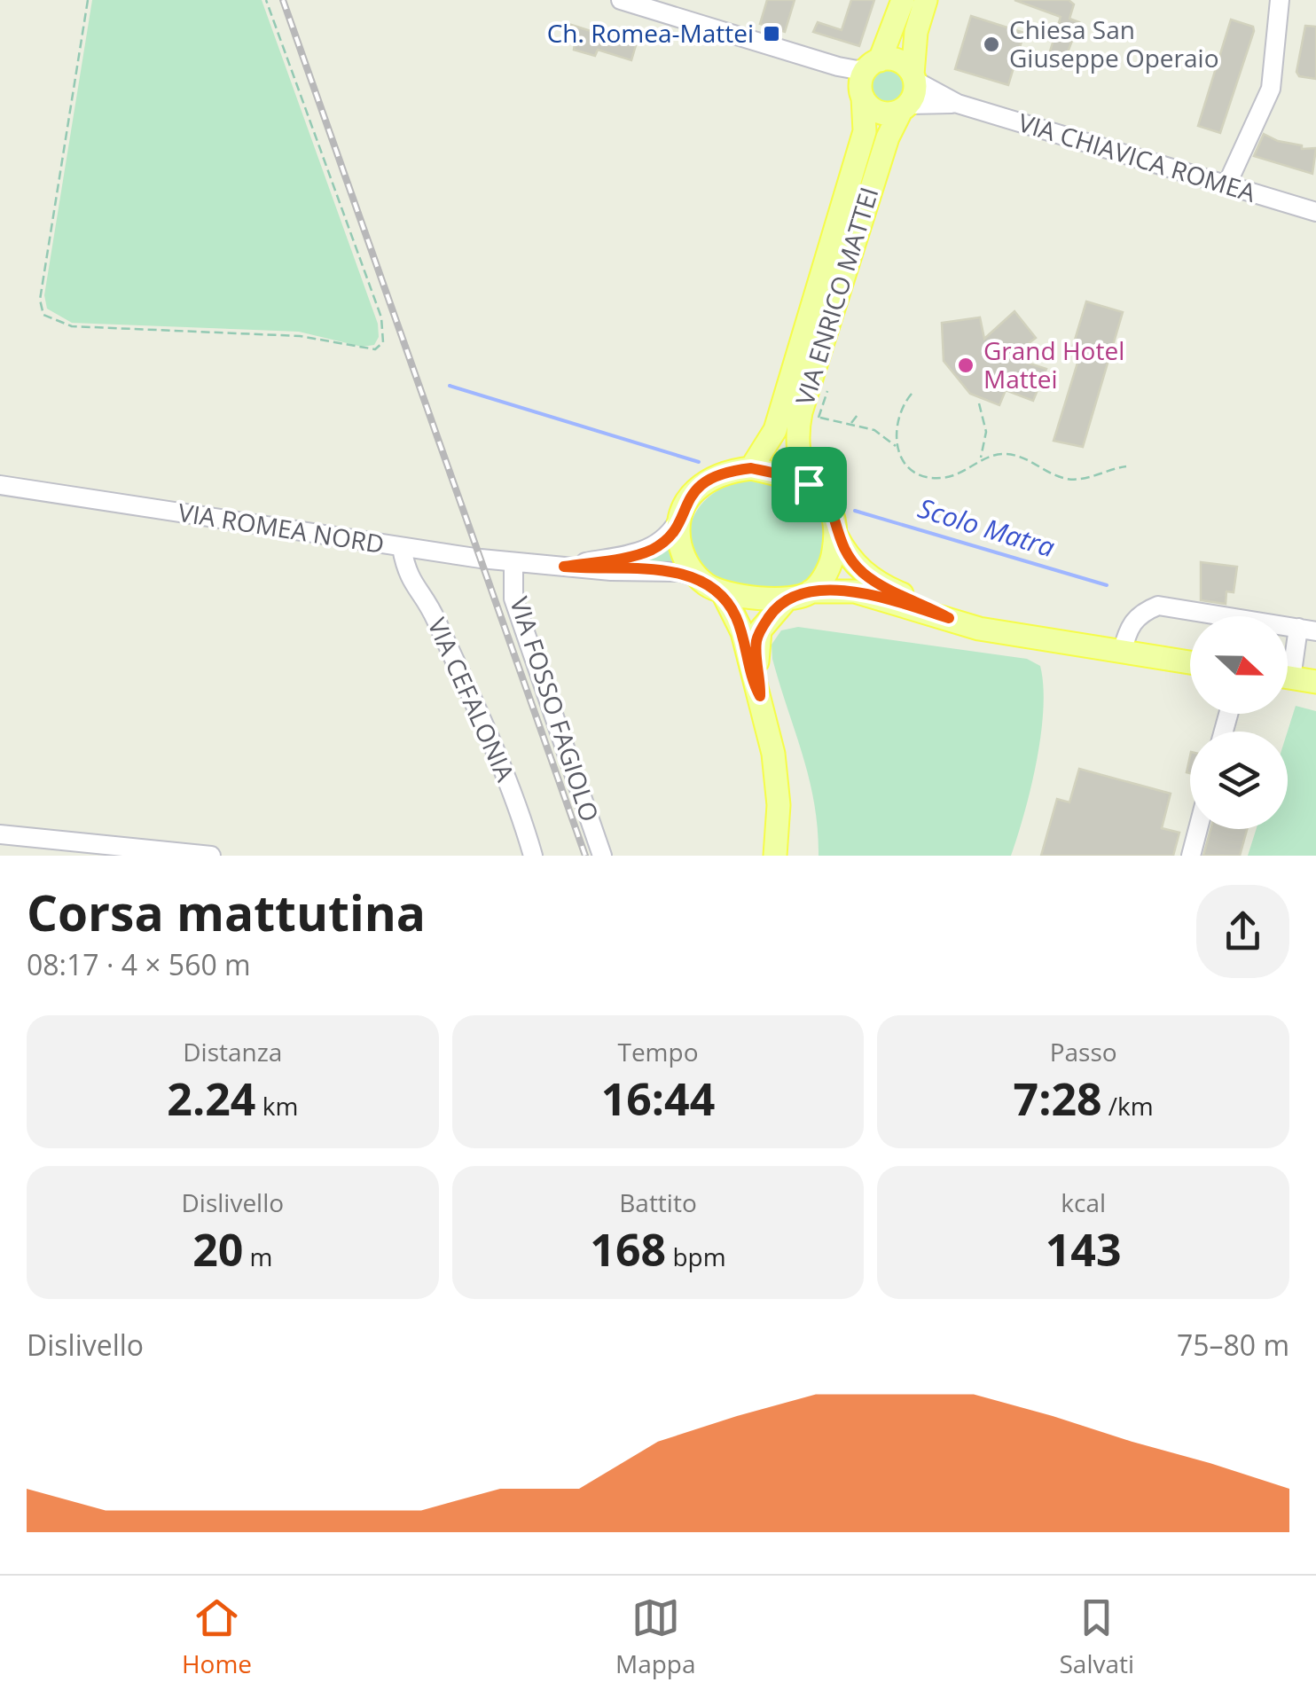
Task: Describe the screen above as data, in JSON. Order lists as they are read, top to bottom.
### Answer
{
  "streets": {
    "main road": ["VIA ENRICO MATTEI"],
    "street": [
      "VIA CHIAVICA ROMEA",
      "VIA ROMEA NORD",
      "VIA CEFALONIA",
      "VIA FOSSO FAGIOLO"
    ]
  },
  "crossings": [
    ["VIA CHIAVICA ROMEA", "VIA ENRICO MATTEI"],
    ["VIA ENRICO MATTEI", "VIA ROMEA NORD"],
    ["VIA ROMEA NORD", "VIA CEFALONIA"],
    ["VIA ROMEA NORD", "VIA FOSSO FAGIOLO"]
  ],
  "water": ["Scolo Matra"],
  "places": {
    "transit": ["Ch. Romea-Mattei"],
    "other": ["Chiesa San Giuseppe Operaio", "Grand Hotel Mattei"]
  },
  "north": "right",
  "page": {
    "heading": ["Corsa mattutina", "08:17 · 4 × 560 m"],
    "stats": [
      ["Distanza", "2.24 km"],
      ["Tempo", "16:44"],
      ["Passo", "7:28 /km"],
      ["Dislivello", "20 m"],
      ["Battito", "168 bpm"],
      ["kcal", "143"]
    ],
    "chart": ["Dislivello", "75–80 m"],
    "tabs": ["Home", "Mappa", "Salvati"]
  }
}
